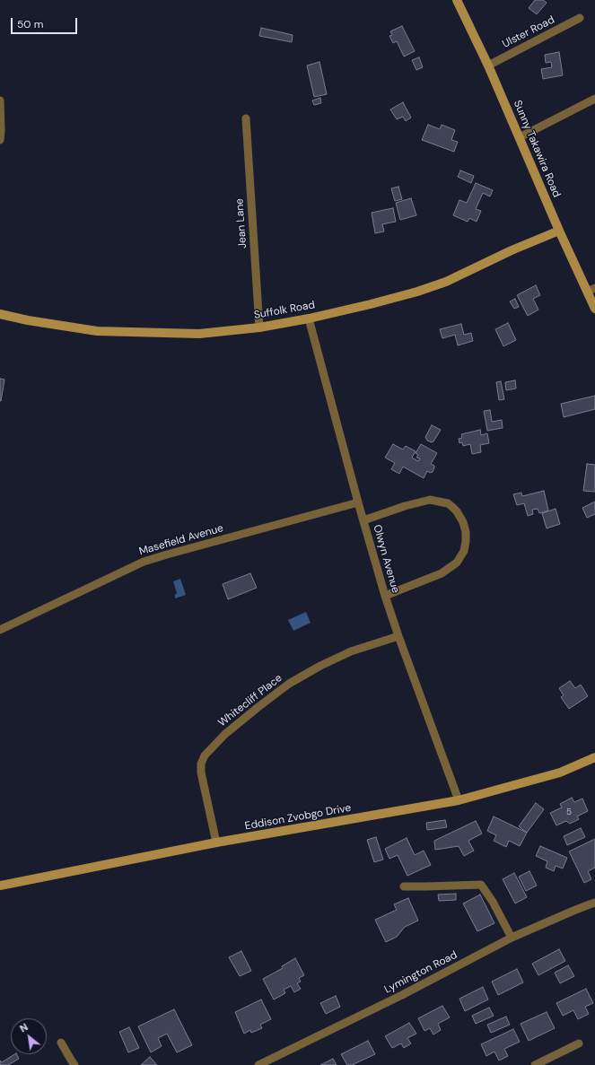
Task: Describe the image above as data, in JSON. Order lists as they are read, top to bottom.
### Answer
{
  "streets": {
    "street": [
      "Ulster Road",
      "Sunny Takawira Road",
      "Jean Lane",
      "Suffolk Road",
      "Masefield Avenue",
      "Olwyn Avenue",
      "Whitecliff Place",
      "Eddison Zvobgo Drive",
      "Lymington Road"
    ]
  },
  "crossings": [
    ["Ulster Road", "Sunny Takawira Road"],
    ["Sunny Takawira Road", "Suffolk Road"],
    ["Jean Lane", "Suffolk Road"],
    ["Suffolk Road", "Olwyn Avenue"],
    ["Masefield Avenue", "Olwyn Avenue"],
    ["Olwyn Avenue", "Whitecliff Place"],
    ["Olwyn Avenue", "Eddison Zvobgo Drive"],
    ["Whitecliff Place", "Eddison Zvobgo Drive"]
  ],
  "house_numbers": ["5"],
  "scale_bar": "50 m",
  "north": "top left"
}
